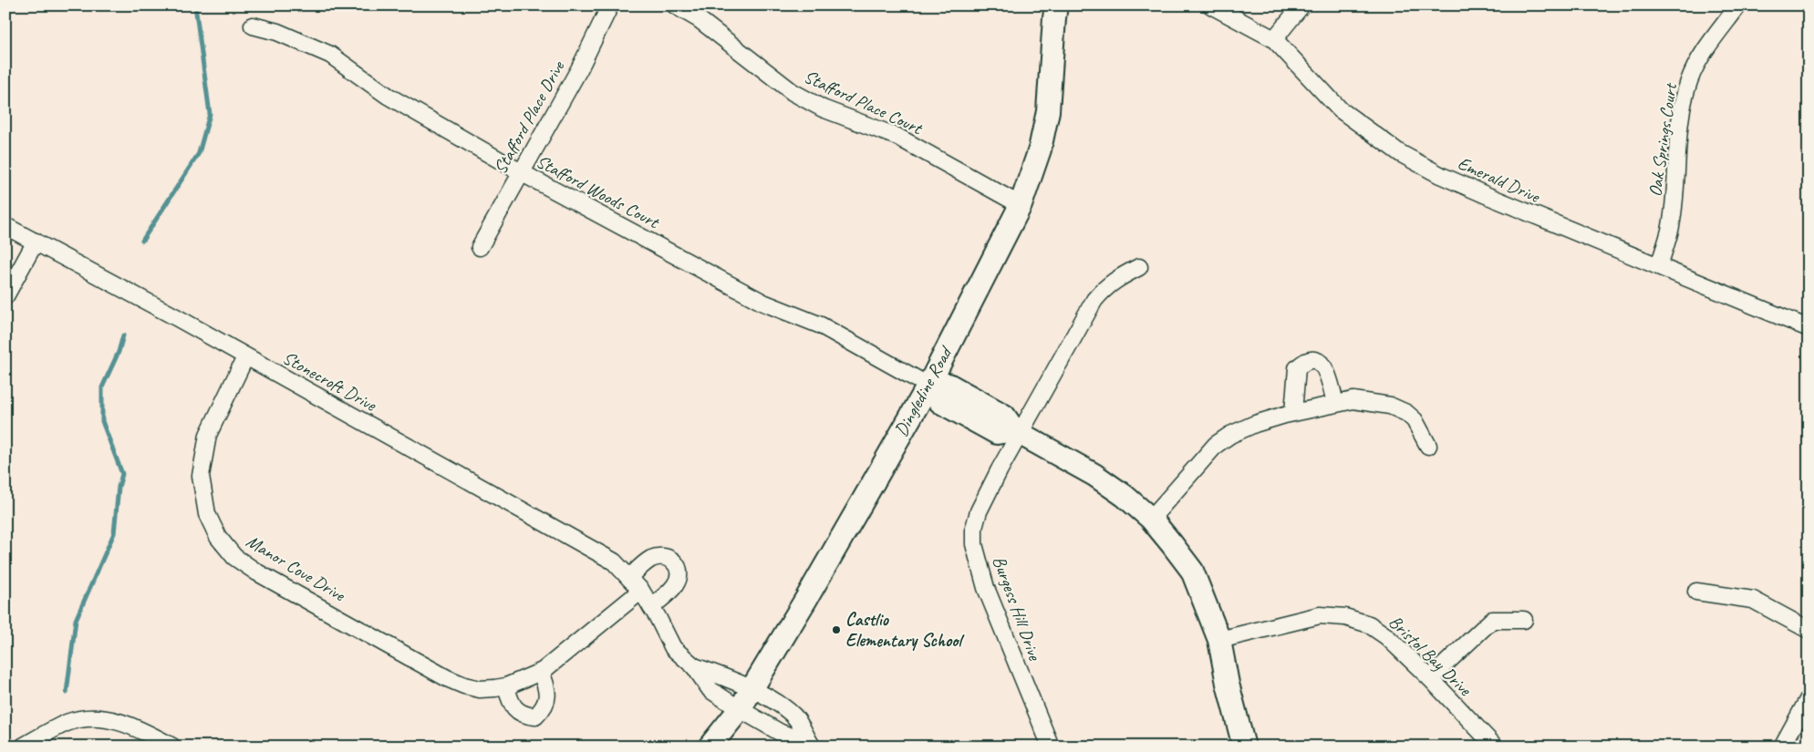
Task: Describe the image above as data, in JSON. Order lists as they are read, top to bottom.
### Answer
{
  "streets": {
    "street": [
      "Stafford Place Court",
      "Stafford Place Drive",
      "Oak Springs Court",
      "Emerald Drive",
      "Stafford Woods Court",
      "Stonecroft Drive",
      "Dingledine Road",
      "Manor Cove Drive",
      "Burgess Hill Drive",
      "Bristol Bay Drive"
    ]
  },
  "crossings": [
    ["Stafford Place Court", "Dingledine Road"],
    ["Stafford Place Drive", "Stafford Woods Court"],
    ["Oak Springs Court", "Emerald Drive"],
    ["Stafford Woods Court", "Dingledine Road"],
    ["Stonecroft Drive", "Dingledine Road"],
    ["Stonecroft Drive", "Manor Cove Drive"]
  ],
  "places": ["Castlio Elementary School"]
}
